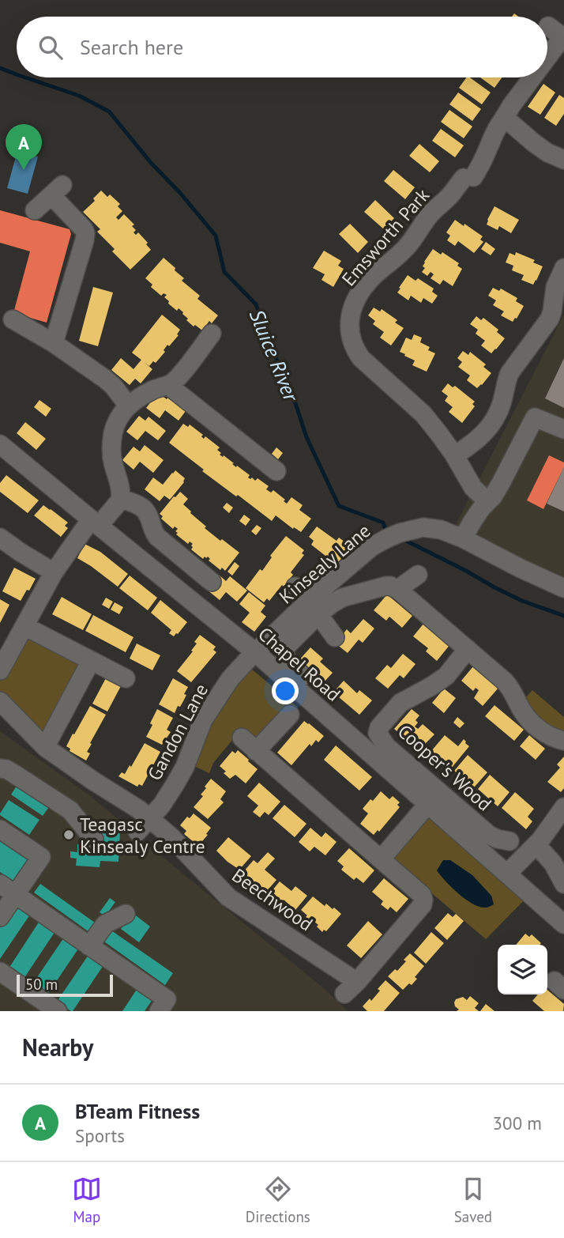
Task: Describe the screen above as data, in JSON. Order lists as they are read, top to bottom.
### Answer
{
  "streets": {
    "street": [
      "Emsworth Park",
      "Kinsealy Lane",
      "Chapel Road",
      "Gandon Lane",
      "Cooper's Wood",
      "Beechwood"
    ]
  },
  "crossings": [
    ["Kinsealy Lane", "Chapel Road"],
    ["Kinsealy Lane", "Gandon Lane"],
    ["Chapel Road", "Gandon Lane"],
    ["Gandon Lane", "Beechwood"]
  ],
  "water": ["Sluice River"],
  "places": ["Teagasc Kinsealy Centre"],
  "scale_bar": "50 m",
  "page": {
    "search": "Search here",
    "pins": "A",
    "scale": "50 m",
    "heading": "Nearby",
    "list": [
      {
        "mark": "A",
        "name": "BTeam Fitness",
        "note": "Sports",
        "value": "300 m"
      }
    ],
    "nav": ["Map", "Directions", "Saved"]
  }
}
